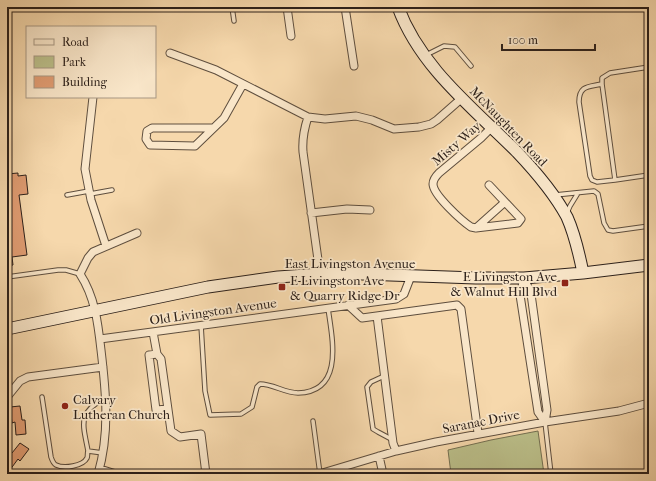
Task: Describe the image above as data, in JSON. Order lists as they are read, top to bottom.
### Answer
{
  "streets": {
    "main road": ["McNaughten Road", "East Livingston Avenue"],
    "street": ["Misty Way", "Old Livingston Avenue", "Saranac Drive"]
  },
  "crossings": [
    ["McNaughten Road", "Misty Way"],
    ["McNaughten Road", "East Livingston Avenue"],
    ["East Livingston Avenue", "Old Livingston Avenue"]
  ],
  "places": {
    "transit": ["E Livingston Ave & Walnut Hill Blvd", "E Livingston Ave & Quarry Ridge Dr"],
    "other": ["Calvary Lutheran Church"]
  },
  "legend": ["Road", "Park", "Building"],
  "scale_bar": "100 m"
}
